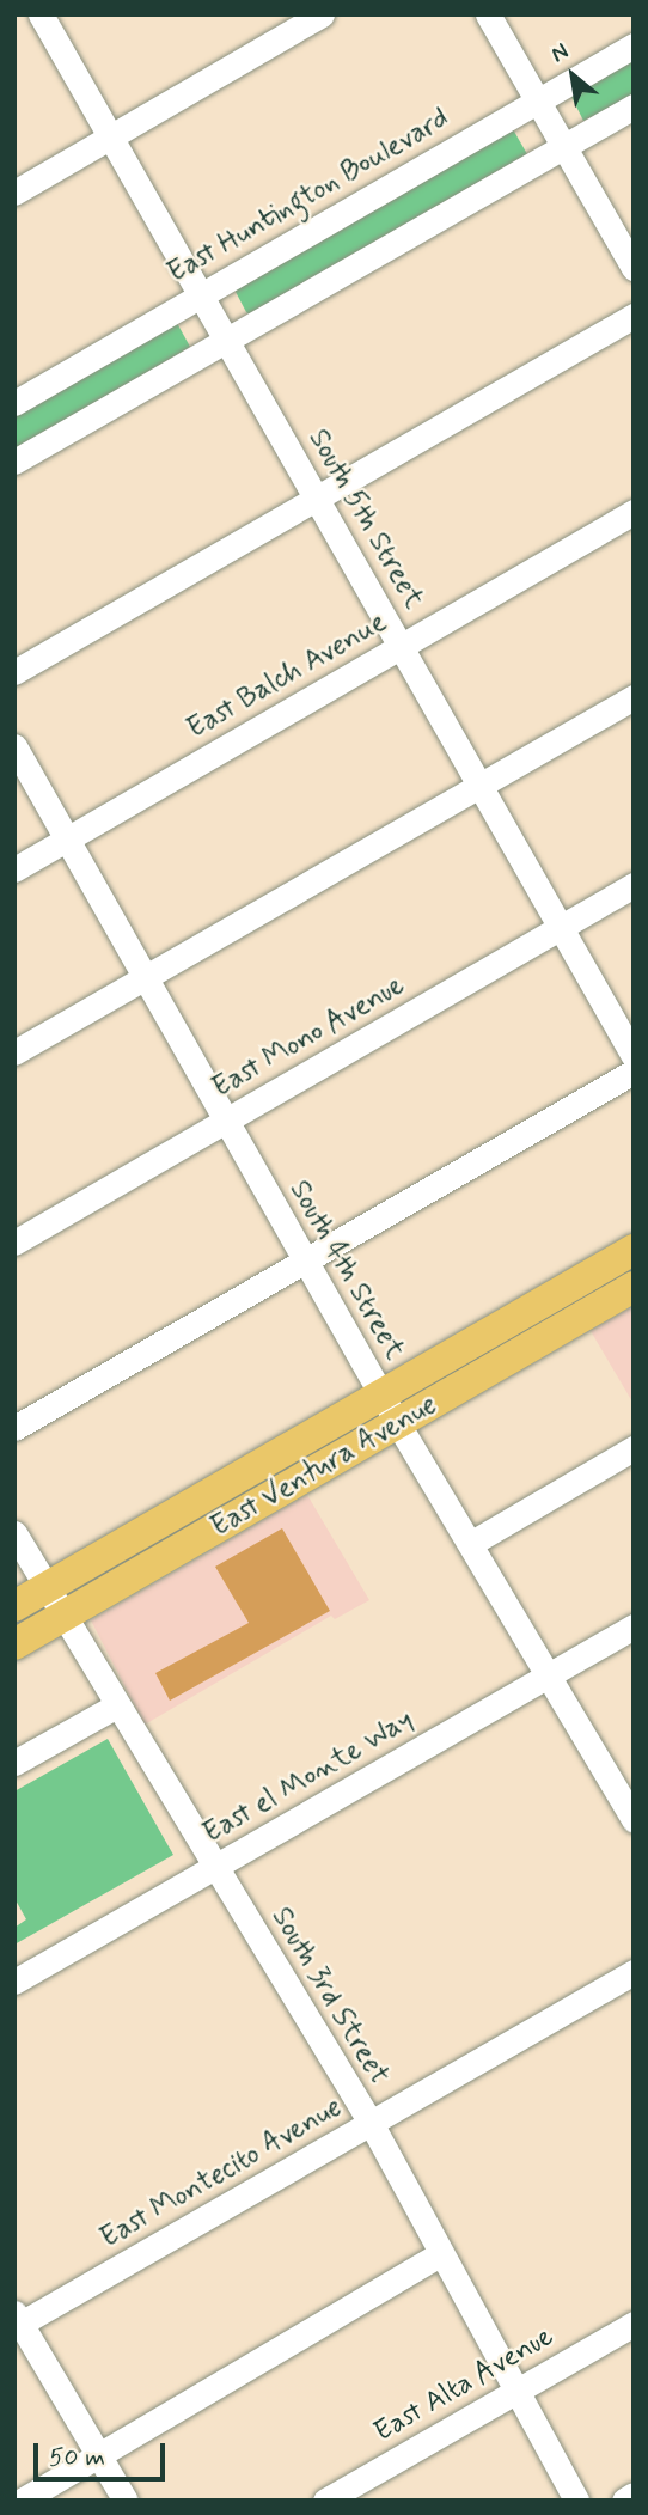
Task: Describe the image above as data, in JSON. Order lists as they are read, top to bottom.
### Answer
{
  "streets": {
    "main road": ["East Ventura Avenue"],
    "street": [
      "East Huntington Boulevard",
      "South 5th Street",
      "East Balch Avenue",
      "East Mono Avenue",
      "South 4th Street",
      "East el Monte Way",
      "South 3rd Street",
      "East Montecito Avenue",
      "East Alta Avenue"
    ]
  },
  "crossings": [
    ["East Huntington Boulevard", "South 5th Street"],
    ["South 5th Street", "East Balch Avenue"],
    ["South 5th Street", "East Mono Avenue"],
    ["East Balch Avenue", "South 4th Street"],
    ["East Mono Avenue", "South 4th Street"],
    ["South 4th Street", "East Ventura Avenue"],
    ["South 4th Street", "East el Monte Way"],
    ["East Ventura Avenue", "South 3rd Street"],
    ["East el Monte Way", "South 3rd Street"],
    ["South 3rd Street", "East Montecito Avenue"],
    ["South 3rd Street", "East Alta Avenue"]
  ],
  "scale_bar": "50 m",
  "north": "top left"
}
